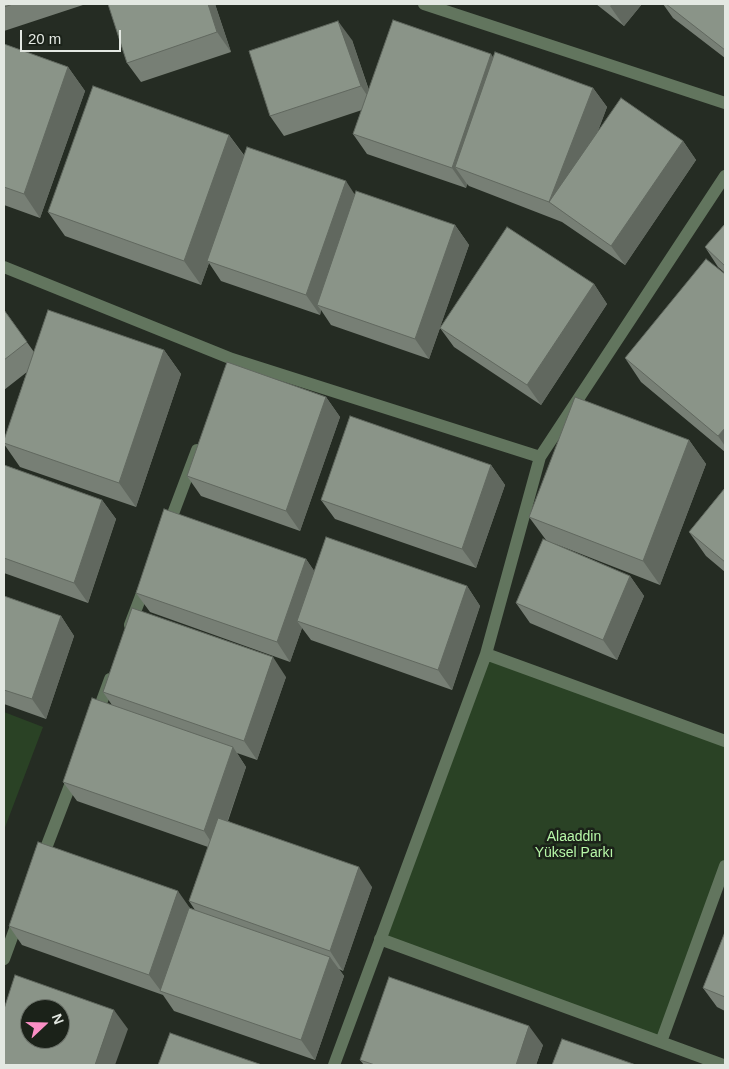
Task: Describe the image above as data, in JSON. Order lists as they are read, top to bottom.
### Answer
{
  "parks": ["Alaaddin Yüksel Parkı"],
  "scale_bar": "20 m",
  "north": "right"
}
